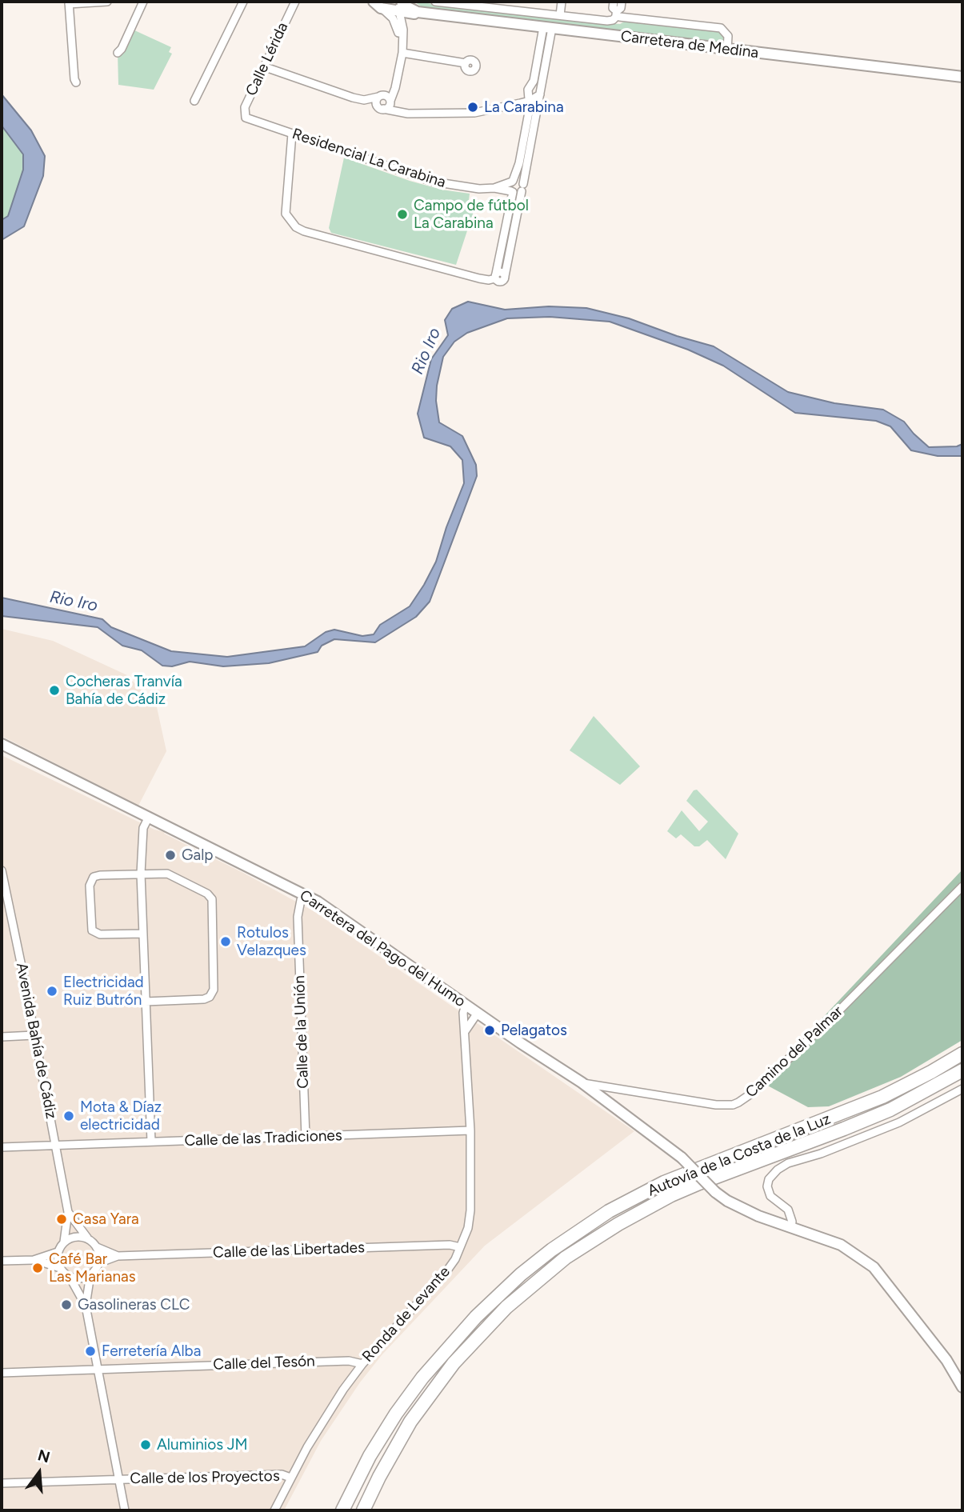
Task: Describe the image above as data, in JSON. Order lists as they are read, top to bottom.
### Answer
{
  "streets": {
    "highway": ["Autovía de la Costa de la Luz"],
    "street": [
      "Carretera de Medina",
      "Calle Lérida",
      "Residencial La Carabina",
      "Carretera del Pago del Humo",
      "Calle de la Unión",
      "Avenida Bahía de Cádiz",
      "Camino del Palmar",
      "Calle de las Tradiciones",
      "Calle de las Libertades",
      "Ronda de Levante",
      "Calle del Tesón",
      "Calle de los Proyectos"
    ]
  },
  "crossings": [
    ["Calle Lérida", "Residencial La Carabina"],
    ["Carretera del Pago del Humo", "Calle de la Unión"],
    ["Carretera del Pago del Humo", "Camino del Palmar"],
    ["Carretera del Pago del Humo", "Ronda de Levante"],
    ["Calle de la Unión", "Calle de las Tradiciones"],
    ["Avenida Bahía de Cádiz", "Calle de las Tradiciones"],
    ["Avenida Bahía de Cádiz", "Calle de las Libertades"],
    ["Calle de las Tradiciones", "Ronda de Levante"],
    ["Calle de las Libertades", "Ronda de Levante"],
    ["Ronda de Levante", "Calle del Tesón"],
    ["Ronda de Levante", "Calle de los Proyectos"]
  ],
  "water": ["Rio Iro"],
  "places": [
    "La Carabina",
    "Campo de fútbol La Carabina",
    "Cocheras Tranvía Bahía de Cádiz",
    "Galp",
    "Rotulos Velazques",
    "Electricidad Ruiz Butrón",
    "Pelagatos",
    "Mota & Díaz electricidad",
    "Casa Yara",
    "Café Bar Las Marianas",
    "Gasolineras CLC",
    "Ferretería Alba",
    "Aluminios JM"
  ],
  "north": "top"
}
